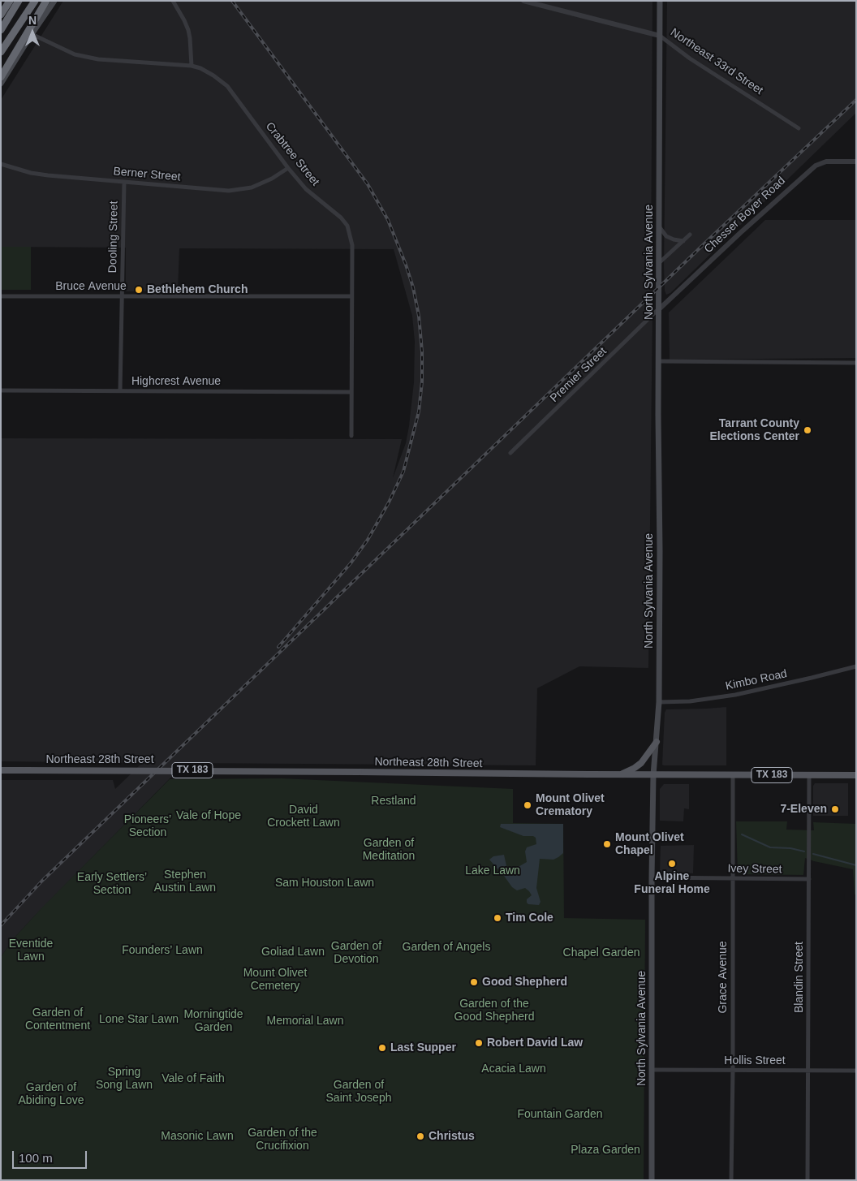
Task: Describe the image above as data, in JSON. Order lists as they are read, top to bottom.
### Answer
{
  "streets": {
    "main road": ["North Sylvania Avenue", "Northeast 28th Street", "TX 183"],
    "street": [
      "Northeast 33rd Street",
      "Crabtree Street",
      "Berner Street",
      "Chesser Boyer Road",
      "Dooling Street",
      "Bruce Avenue",
      "Premier Street",
      "Highcrest Avenue",
      "Kimbo Road",
      "Ivey Street",
      "Grace Avenue",
      "Blandin Street",
      "Hollis Street"
    ]
  },
  "crossings": [
    ["Northeast 33rd Street", "North Sylvania Avenue"],
    ["Crabtree Street", "Berner Street"],
    ["Crabtree Street", "Bruce Avenue"],
    ["Crabtree Street", "Highcrest Avenue"],
    ["Berner Street", "Dooling Street"],
    ["Chesser Boyer Road", "North Sylvania Avenue"],
    ["Chesser Boyer Road", "Premier Street"],
    ["Dooling Street", "Bruce Avenue"],
    ["Dooling Street", "Highcrest Avenue"],
    ["North Sylvania Avenue", "Premier Street"],
    ["North Sylvania Avenue", "Kimbo Road"],
    ["North Sylvania Avenue", "Northeast 28th Street"],
    ["North Sylvania Avenue", "Ivey Street"],
    ["North Sylvania Avenue", "Hollis Street"],
    ["Northeast 28th Street", "Grace Avenue"],
    ["Northeast 28th Street", "Blandin Street"],
    ["Ivey Street", "Grace Avenue"],
    ["Ivey Street", "Blandin Street"],
    ["Grace Avenue", "Hollis Street"],
    ["Blandin Street", "Hollis Street"]
  ],
  "parks": [
    "Restland",
    "David Crockett Lawn",
    "Vale of Hope",
    "Pioneers’ Section",
    "Garden of Meditation",
    "Lake Lawn",
    "Stephen Austin Lawn",
    "Early Settlers’ Section",
    "Sam Houston Lawn",
    "Eventide Lawn",
    "Garden of Devotion",
    "Garden of Angels",
    "Founders’ Lawn",
    "Goliad Lawn",
    "Chapel Garden",
    "Mount Olivet Cemetery",
    "Garden of the Good Shepherd",
    "Garden of Contentment",
    "Morningtide Garden",
    "Lone Star Lawn",
    "Memorial Lawn",
    "Acacia Lawn",
    "Spring Song Lawn",
    "Vale of Faith",
    "Garden of Saint Joseph",
    "Garden of Abiding Love",
    "Fountain Garden",
    "Garden of the Crucifixion",
    "Masonic Lawn",
    "Plaza Garden"
  ],
  "places": [
    "Bethlehem Church",
    "Tarrant County Elections Center",
    "Mount Olivet Crematory",
    "7-Eleven",
    "Mount Olivet Chapel",
    "Alpine Funeral Home",
    "Tim Cole",
    "Good Shepherd",
    "Robert David Law",
    "Last Supper",
    "Christus"
  ],
  "scale_bar": "100 m",
  "north": "top"
}
